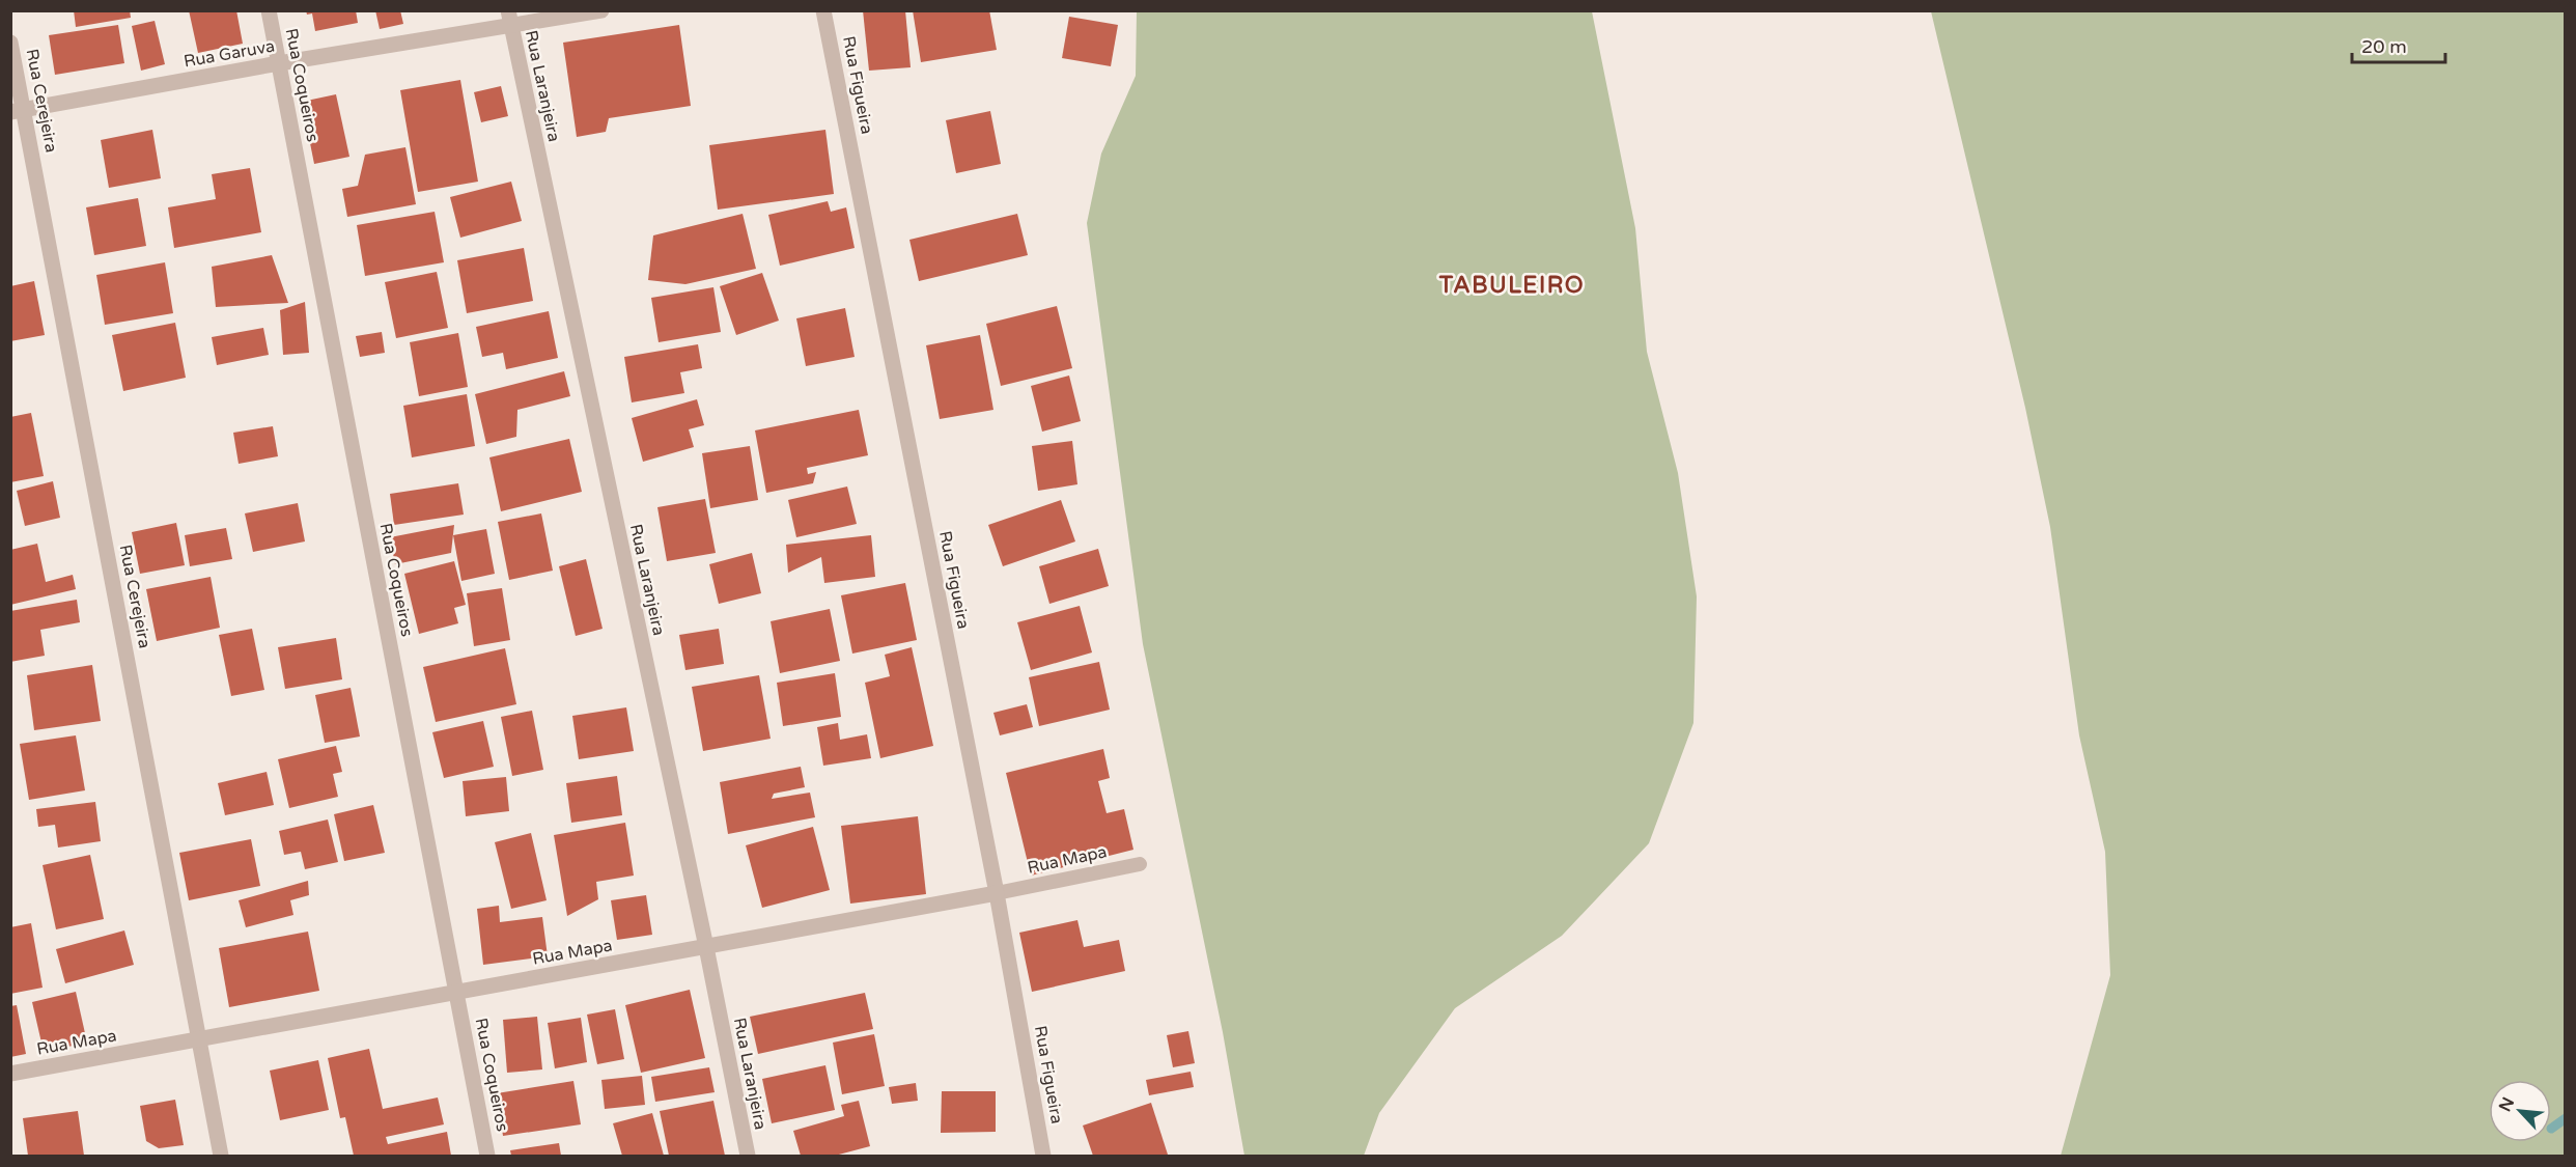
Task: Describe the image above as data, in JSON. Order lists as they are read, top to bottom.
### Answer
{
  "streets": {
    "street": [
      "Rua Garuva",
      "Rua Coqueiros",
      "Rua Figueira",
      "Rua Laranjeira",
      "Rua Cerejeira",
      "Rua Mapa"
    ]
  },
  "crossings": [
    ["Rua Garuva", "Rua Coqueiros"],
    ["Rua Garuva", "Rua Laranjeira"],
    ["Rua Garuva", "Rua Cerejeira"],
    ["Rua Coqueiros", "Rua Mapa"],
    ["Rua Figueira", "Rua Mapa"],
    ["Rua Laranjeira", "Rua Mapa"],
    ["Rua Cerejeira", "Rua Mapa"]
  ],
  "districts": ["TABULEIRO"],
  "scale_bar": "20 m",
  "north": "top left"
}
